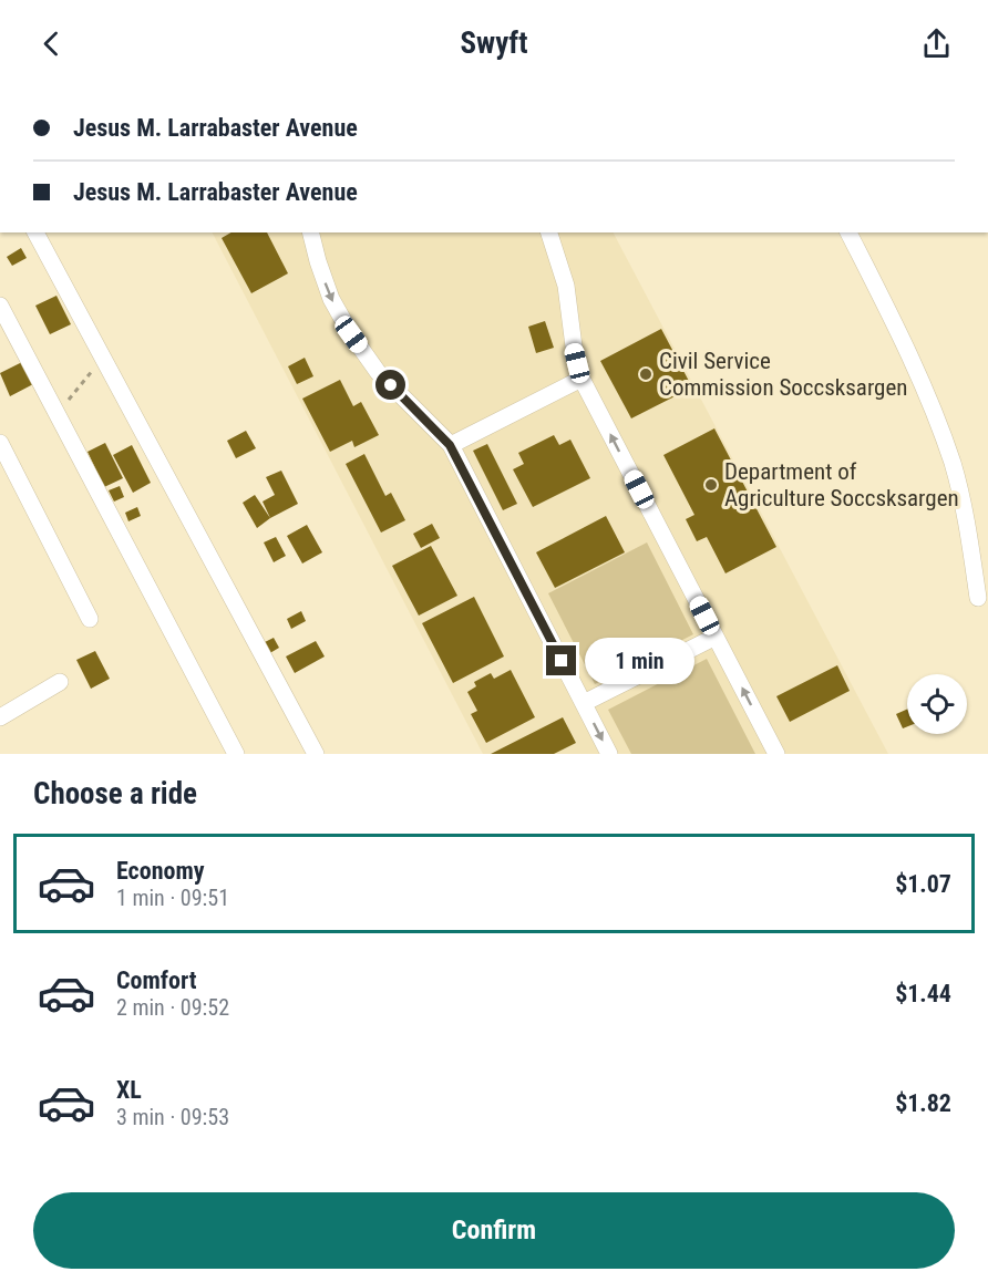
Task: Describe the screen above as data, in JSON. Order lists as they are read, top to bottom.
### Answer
{
  "places": ["Civil Service Commission Soccsksargen", "Department of Agriculture Soccsksargen"],
  "page": {
    "header": "Swyft",
    "banner": ["Jesus M. Larrabaster Avenue", "Jesus M. Larrabaster Avenue"],
    "bubble": "1 min",
    "heading": "Choose a ride",
    "list": [
      {
        "name": "Economy",
        "note": "1 min · 09:51",
        "value": "$1.07"
      },
      {
        "name": "Comfort",
        "note": "2 min · 09:52",
        "value": "$1.44"
      },
      {
        "name": "XL",
        "note": "3 min · 09:53",
        "value": "$1.82"
      }
    ],
    "buttons": "Confirm"
  }
}
